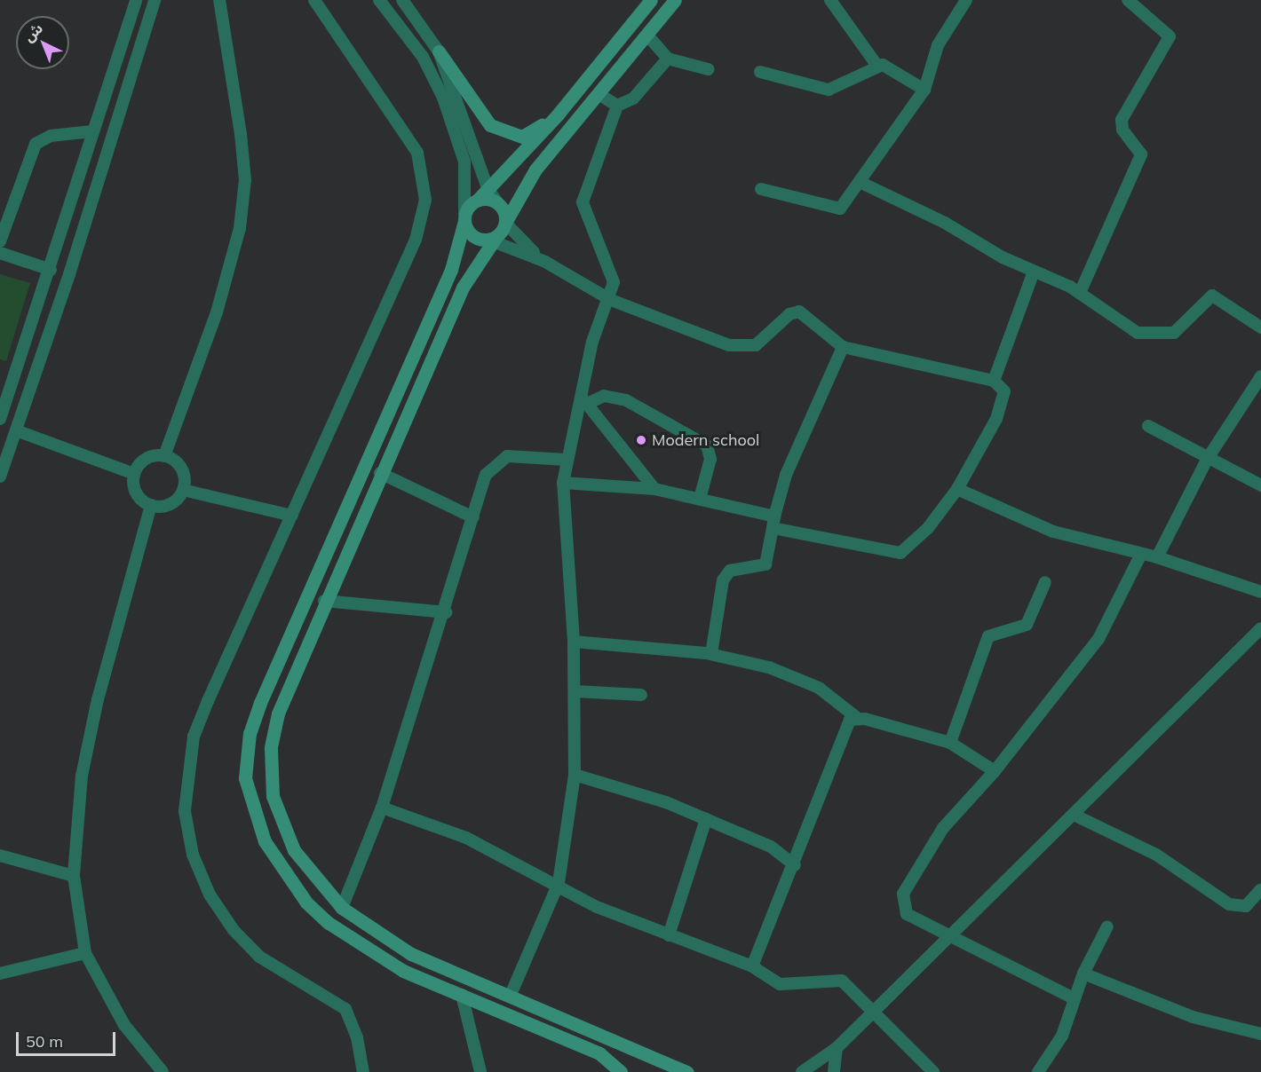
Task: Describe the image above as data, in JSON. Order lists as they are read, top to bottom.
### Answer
{
  "places": ["Modern school"],
  "scale_bar": "50 m",
  "north": "top left"
}
